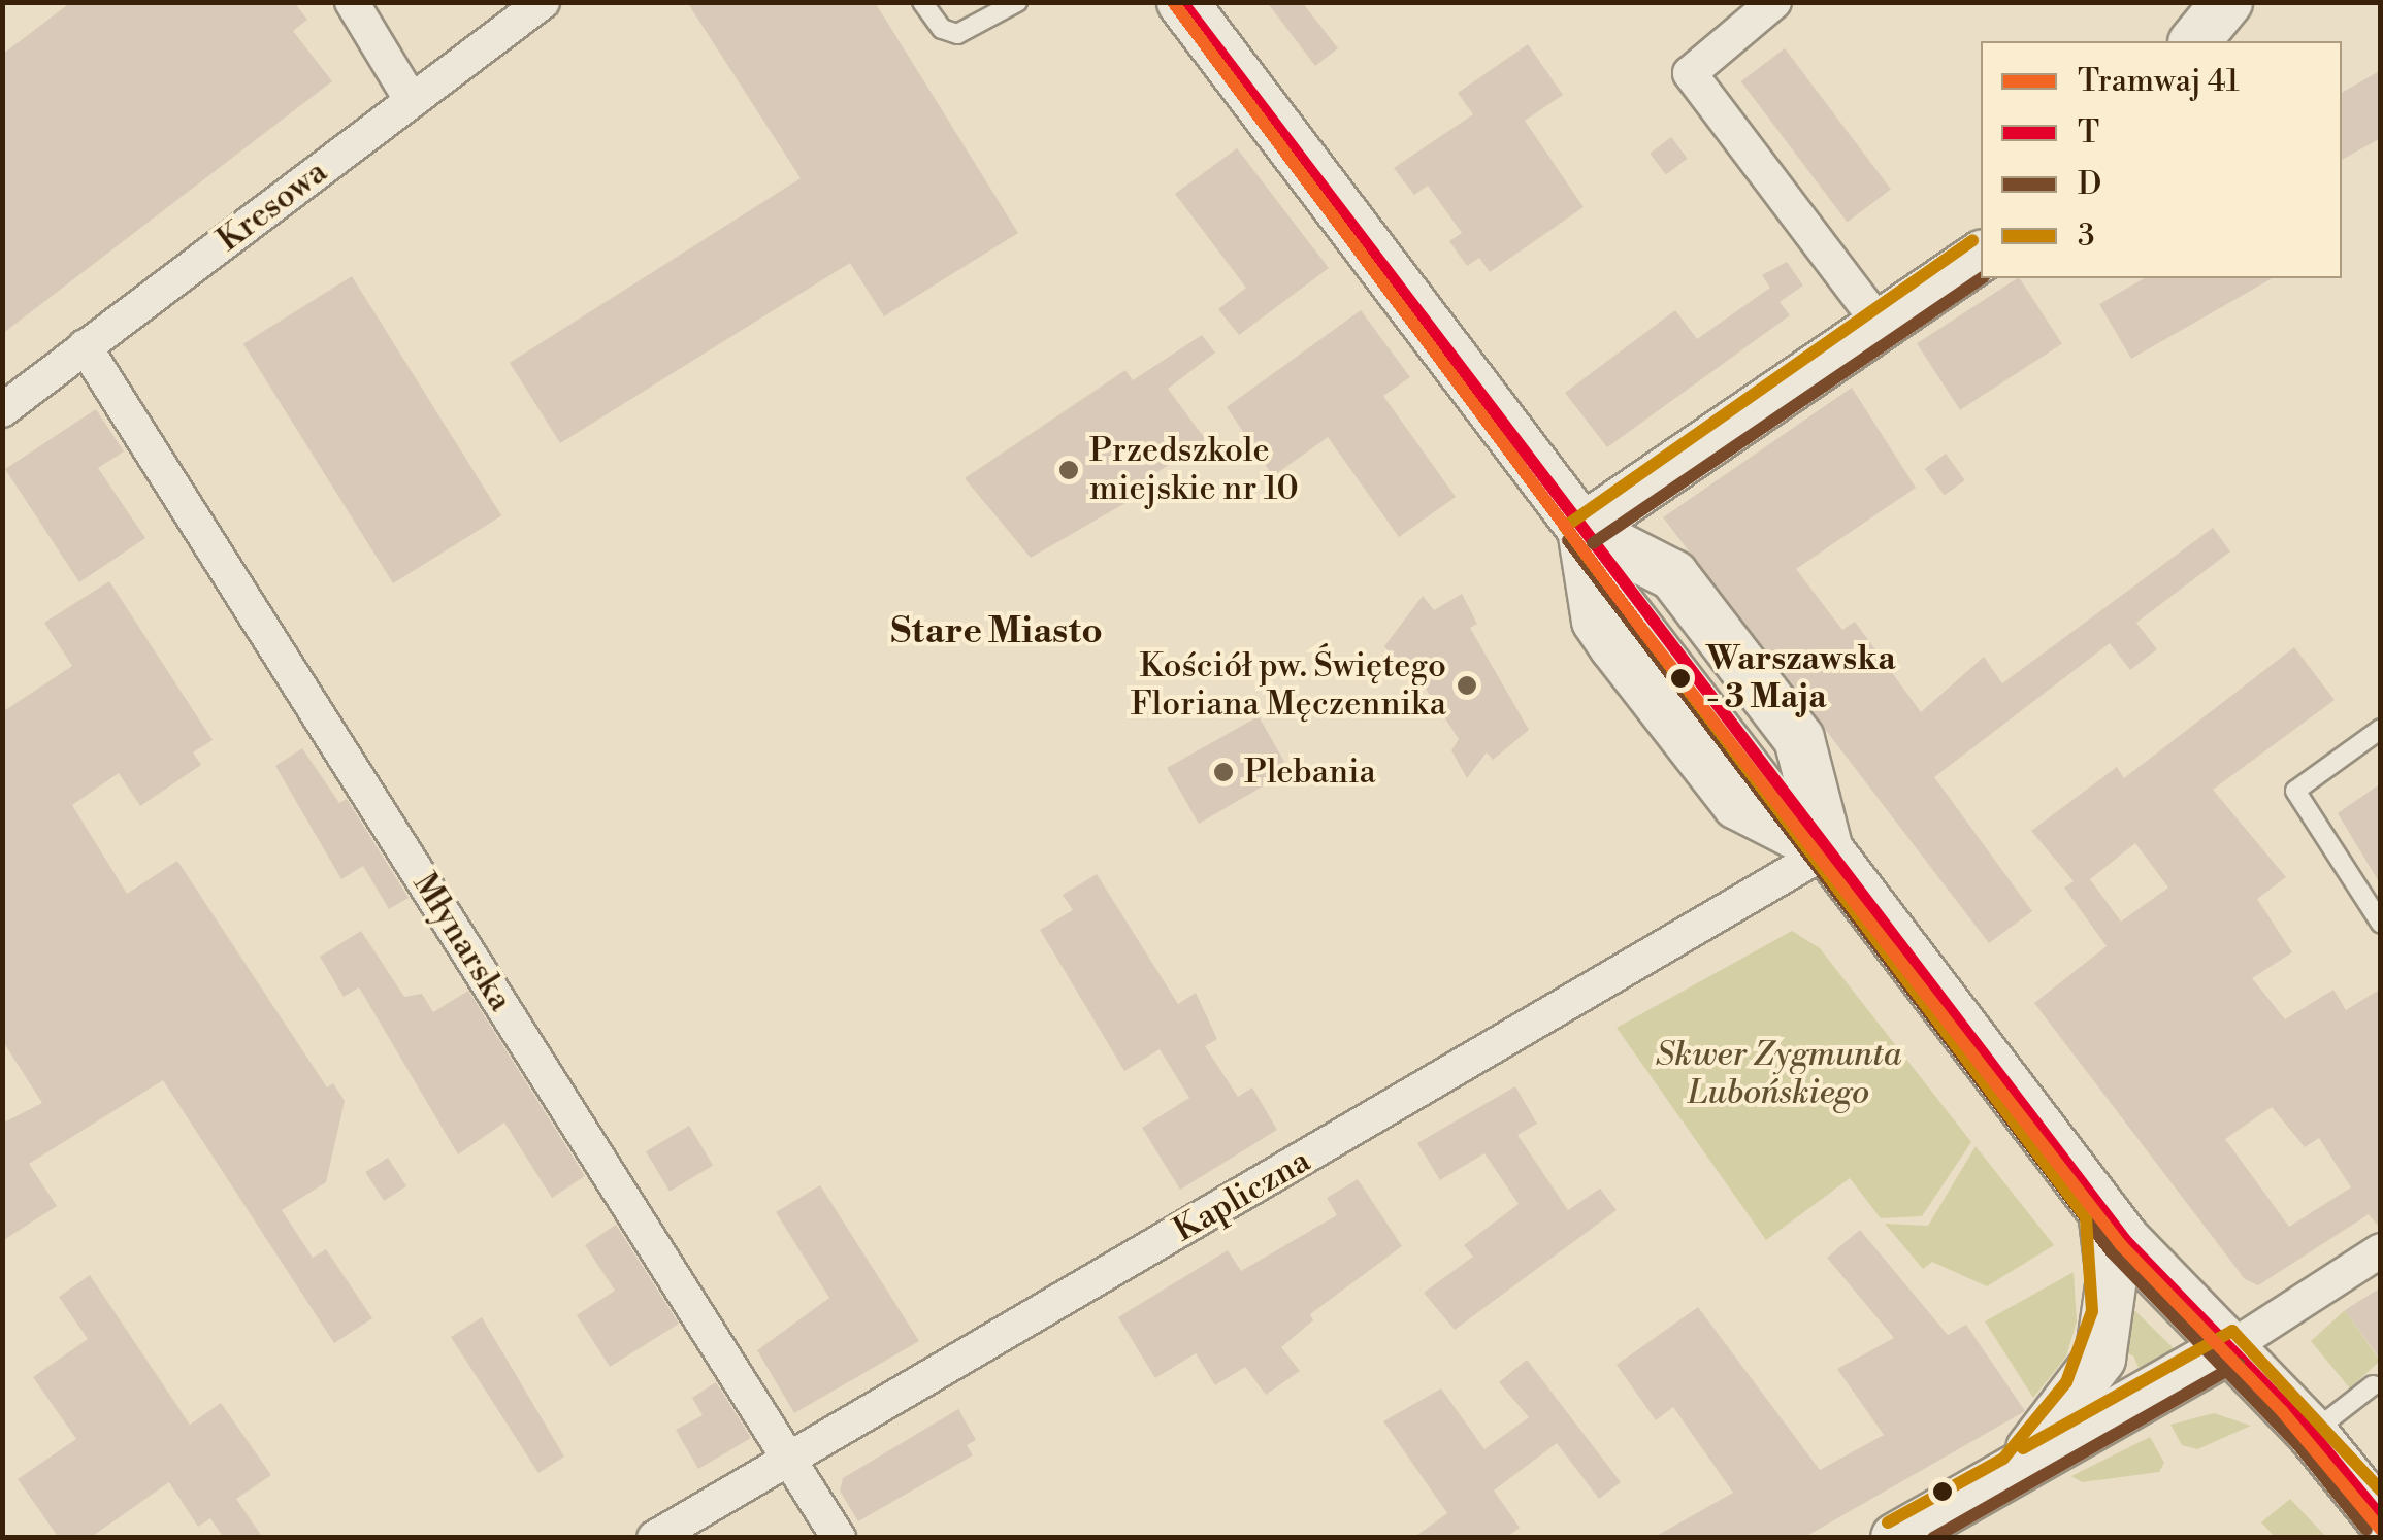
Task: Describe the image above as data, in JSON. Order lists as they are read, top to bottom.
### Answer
{
  "streets": {
    "street": ["Kresowa", "Młynarska", "Kapliczna"]
  },
  "crossings": [
    ["Kresowa", "Młynarska"],
    ["Młynarska", "Kapliczna"]
  ],
  "districts": ["Stare Miasto"],
  "parks": ["Skwer Zygmunta Lubońskiego"],
  "places": [
    "Przedszkole miejskie nr 10",
    "Warszawska - 3 Maja",
    "Kościół pw. Świętego Floriana Męczennika",
    "Plebania"
  ],
  "lines": [
    "tram line 41",
    "transit line T",
    "transit line 3",
    "transit line D"
  ],
  "legend": [
    "Tramwaj 41",
    "T",
    "D",
    "3"
  ]
}
